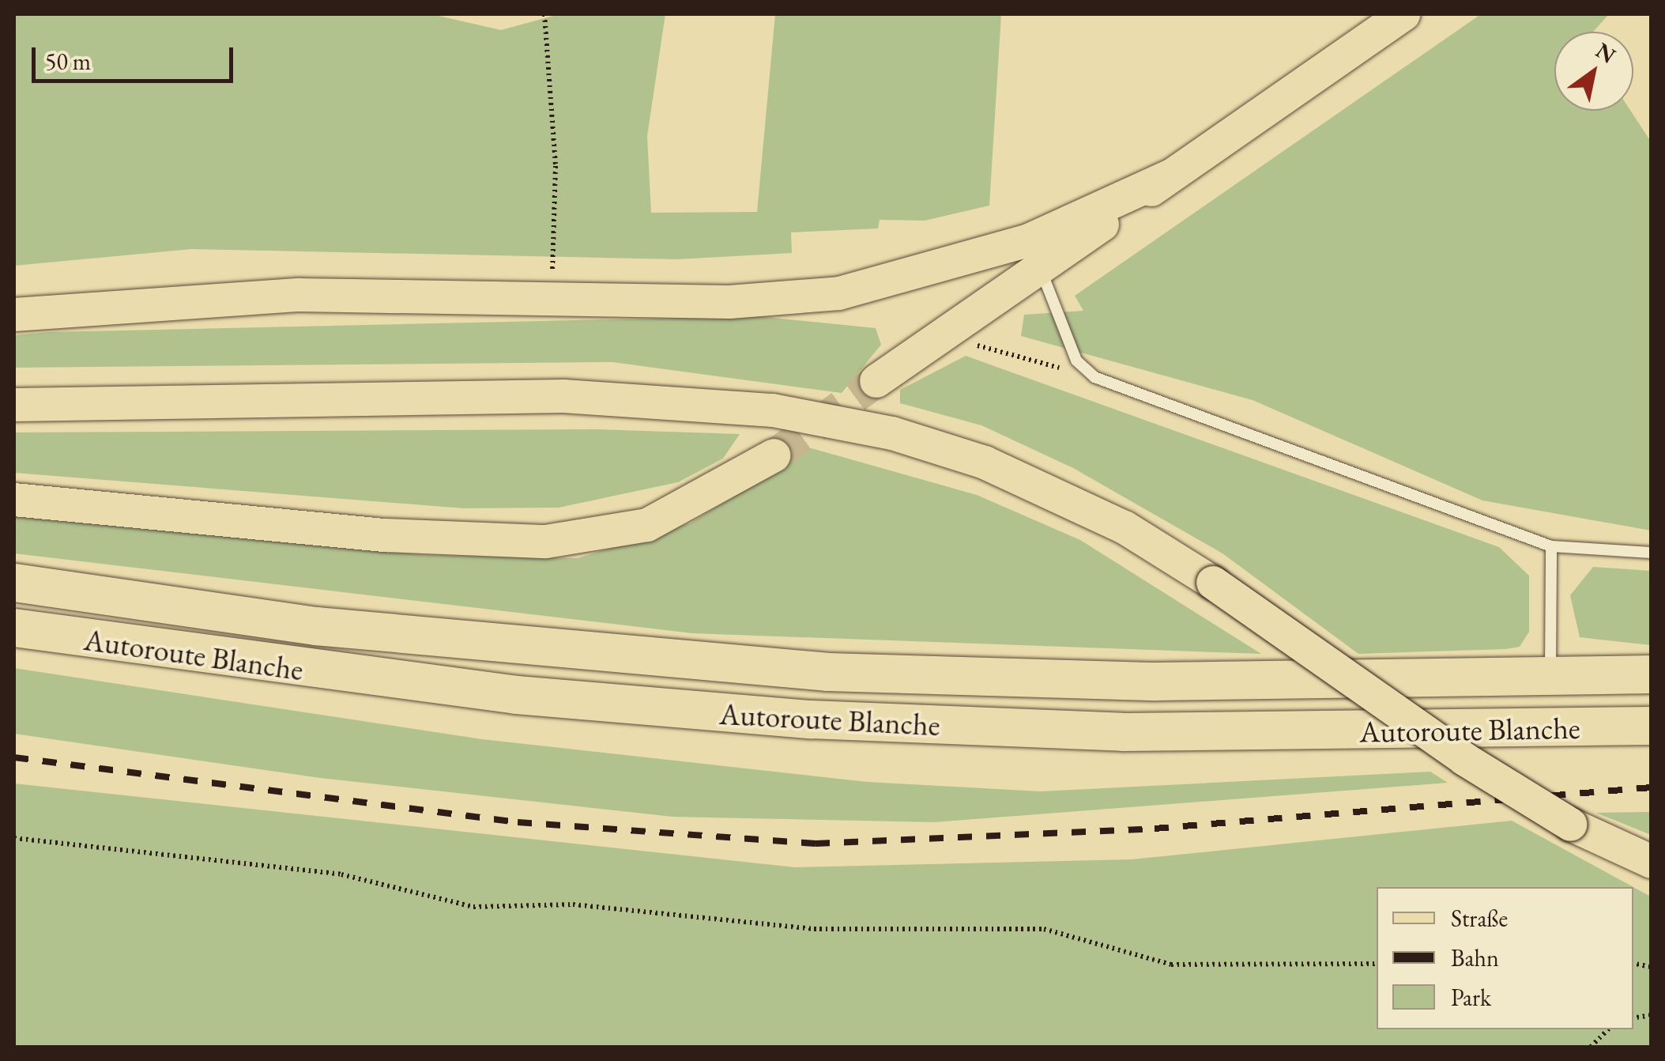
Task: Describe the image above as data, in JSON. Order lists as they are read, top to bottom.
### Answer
{
  "streets": {
    "highway": ["Autoroute Blanche"]
  },
  "legend": ["Straße", "Bahn", "Park"],
  "scale_bar": "50 m",
  "north": "top right"
}
